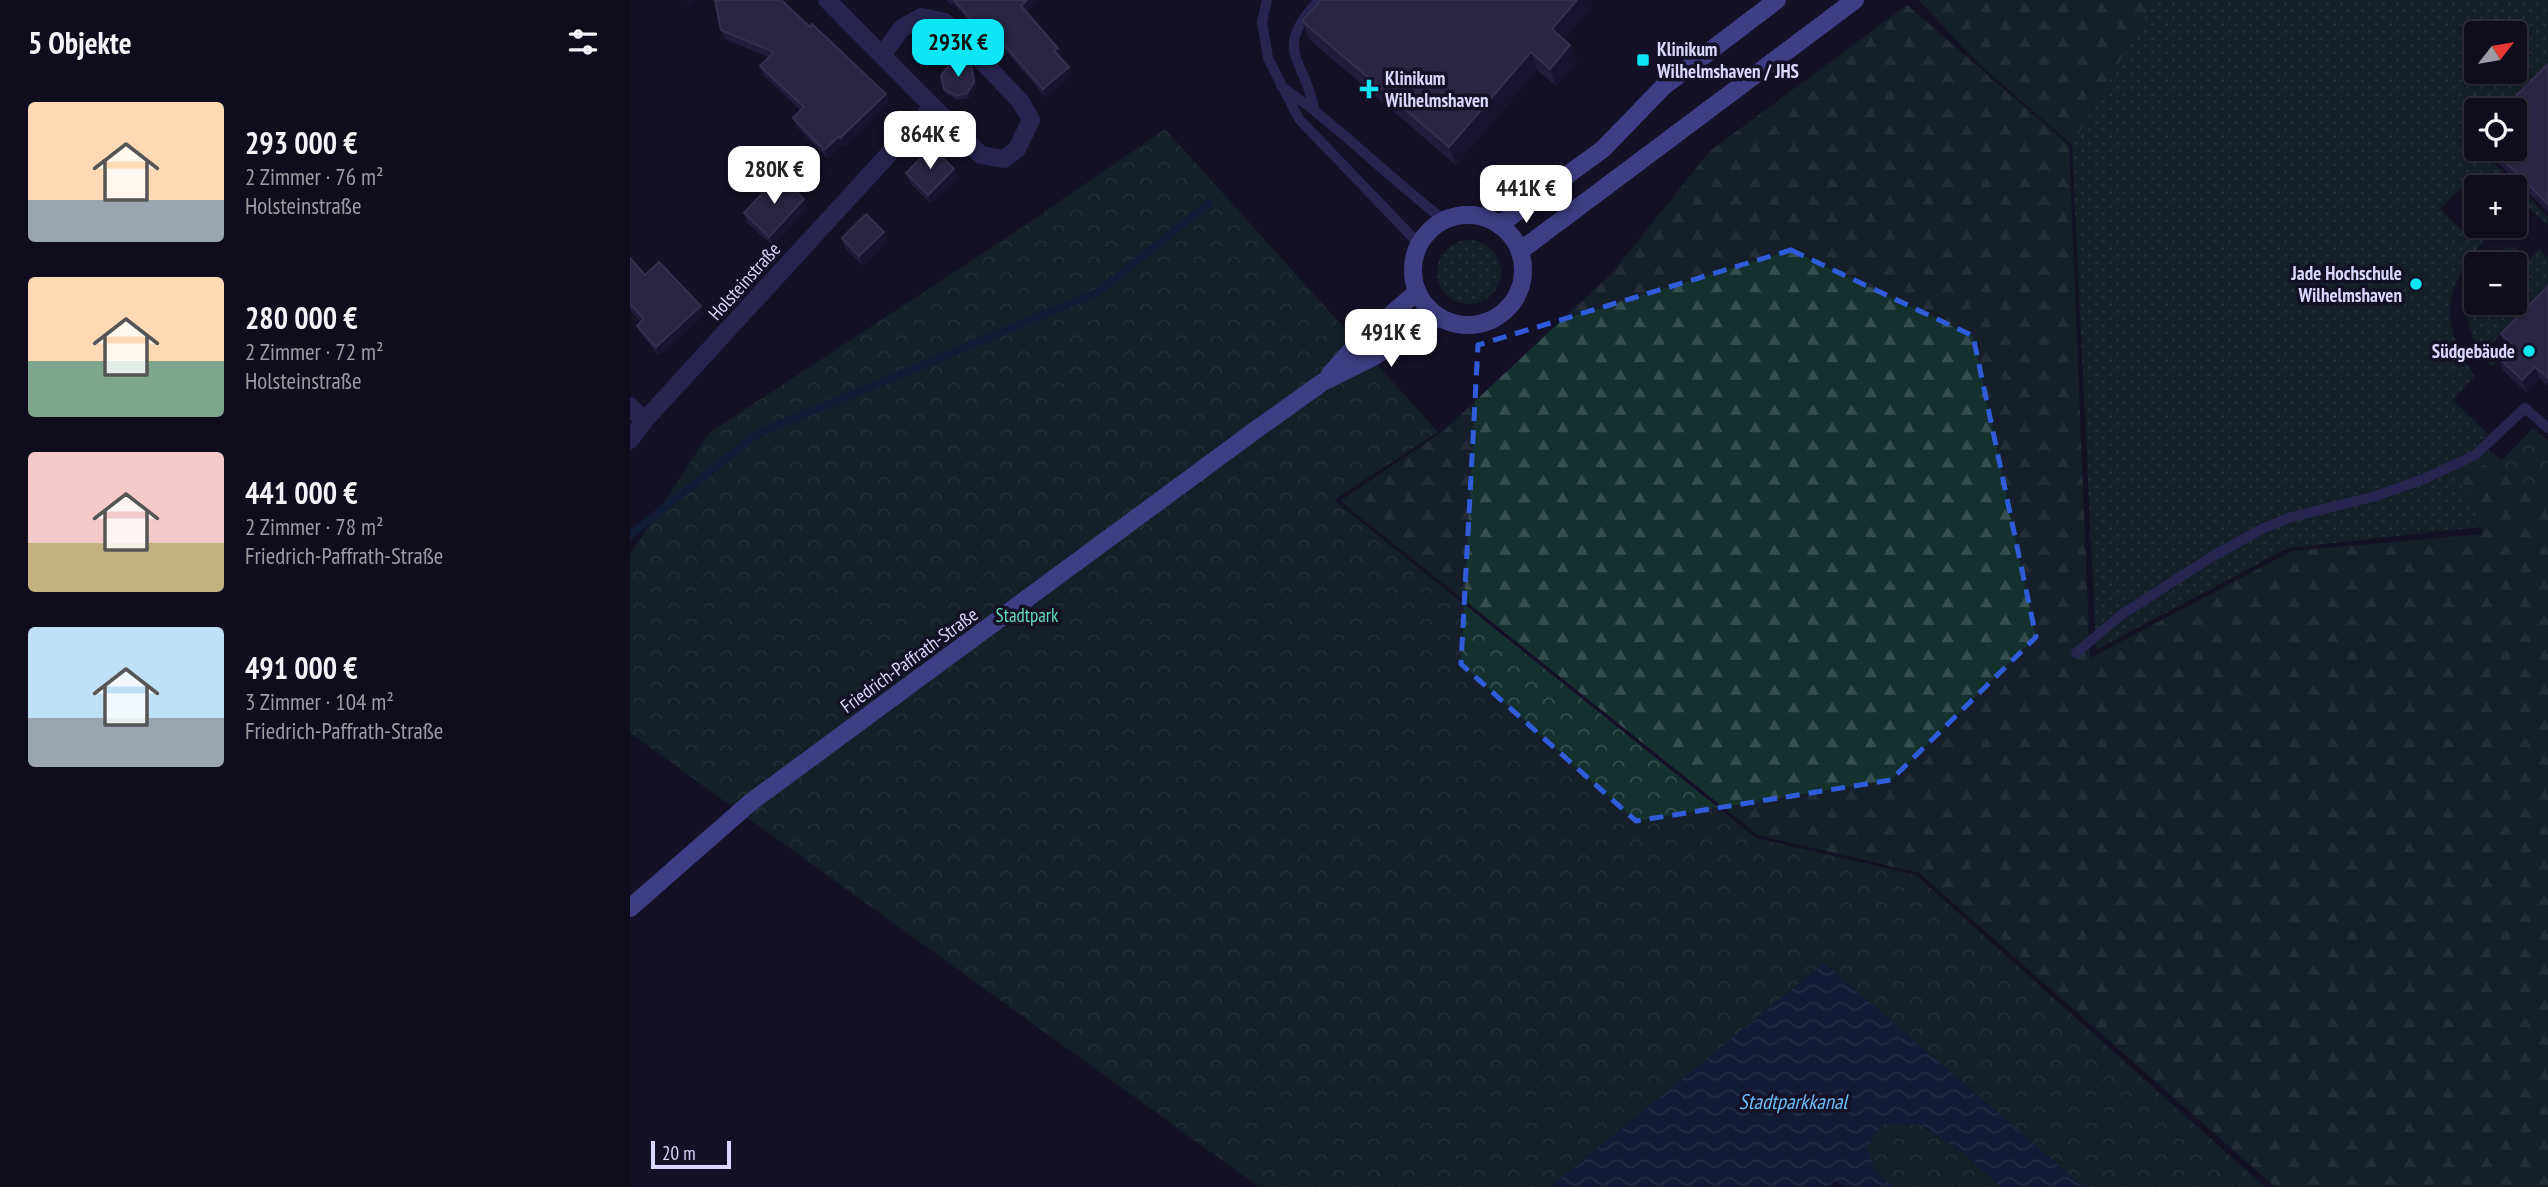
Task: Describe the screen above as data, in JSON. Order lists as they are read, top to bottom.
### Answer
{
  "streets": {
    "main road": ["Friedrich-Paffrath-Straße"],
    "street": ["Holsteinstraße"]
  },
  "water": ["Stadtparkkanal"],
  "parks": ["Stadtpark"],
  "places": {
    "transit": ["Klinikum Wilhelmshaven / JHS"],
    "health": ["Klinikum Wilhelmshaven"],
    "other": ["Jade Hochschule Wilhelmshaven", "Südgebäude"]
  },
  "scale_bar": "20 m",
  "north": "top right",
  "page": {
    "heading": "5 Objekte",
    "price": [
      "293K €",
      "864K €",
      "280K €",
      "441K €",
      "491K €"
    ],
    "map_buttons": ["+", "−"],
    "list": [
      {
        "name": "293 000 €",
        "note": "2 Zimmer · 76 m² · Holsteinstraße"
      },
      {
        "name": "280 000 €",
        "note": "2 Zimmer · 72 m² · Holsteinstraße"
      },
      {
        "name": "441 000 €",
        "note": "2 Zimmer · 78 m² · Friedrich-Paffrath-Straße"
      },
      {
        "name": "491 000 €",
        "note": "3 Zimmer · 104 m² · Friedrich-Paffrath-Straße"
      }
    ],
    "scale": "20 m"
  }
}
